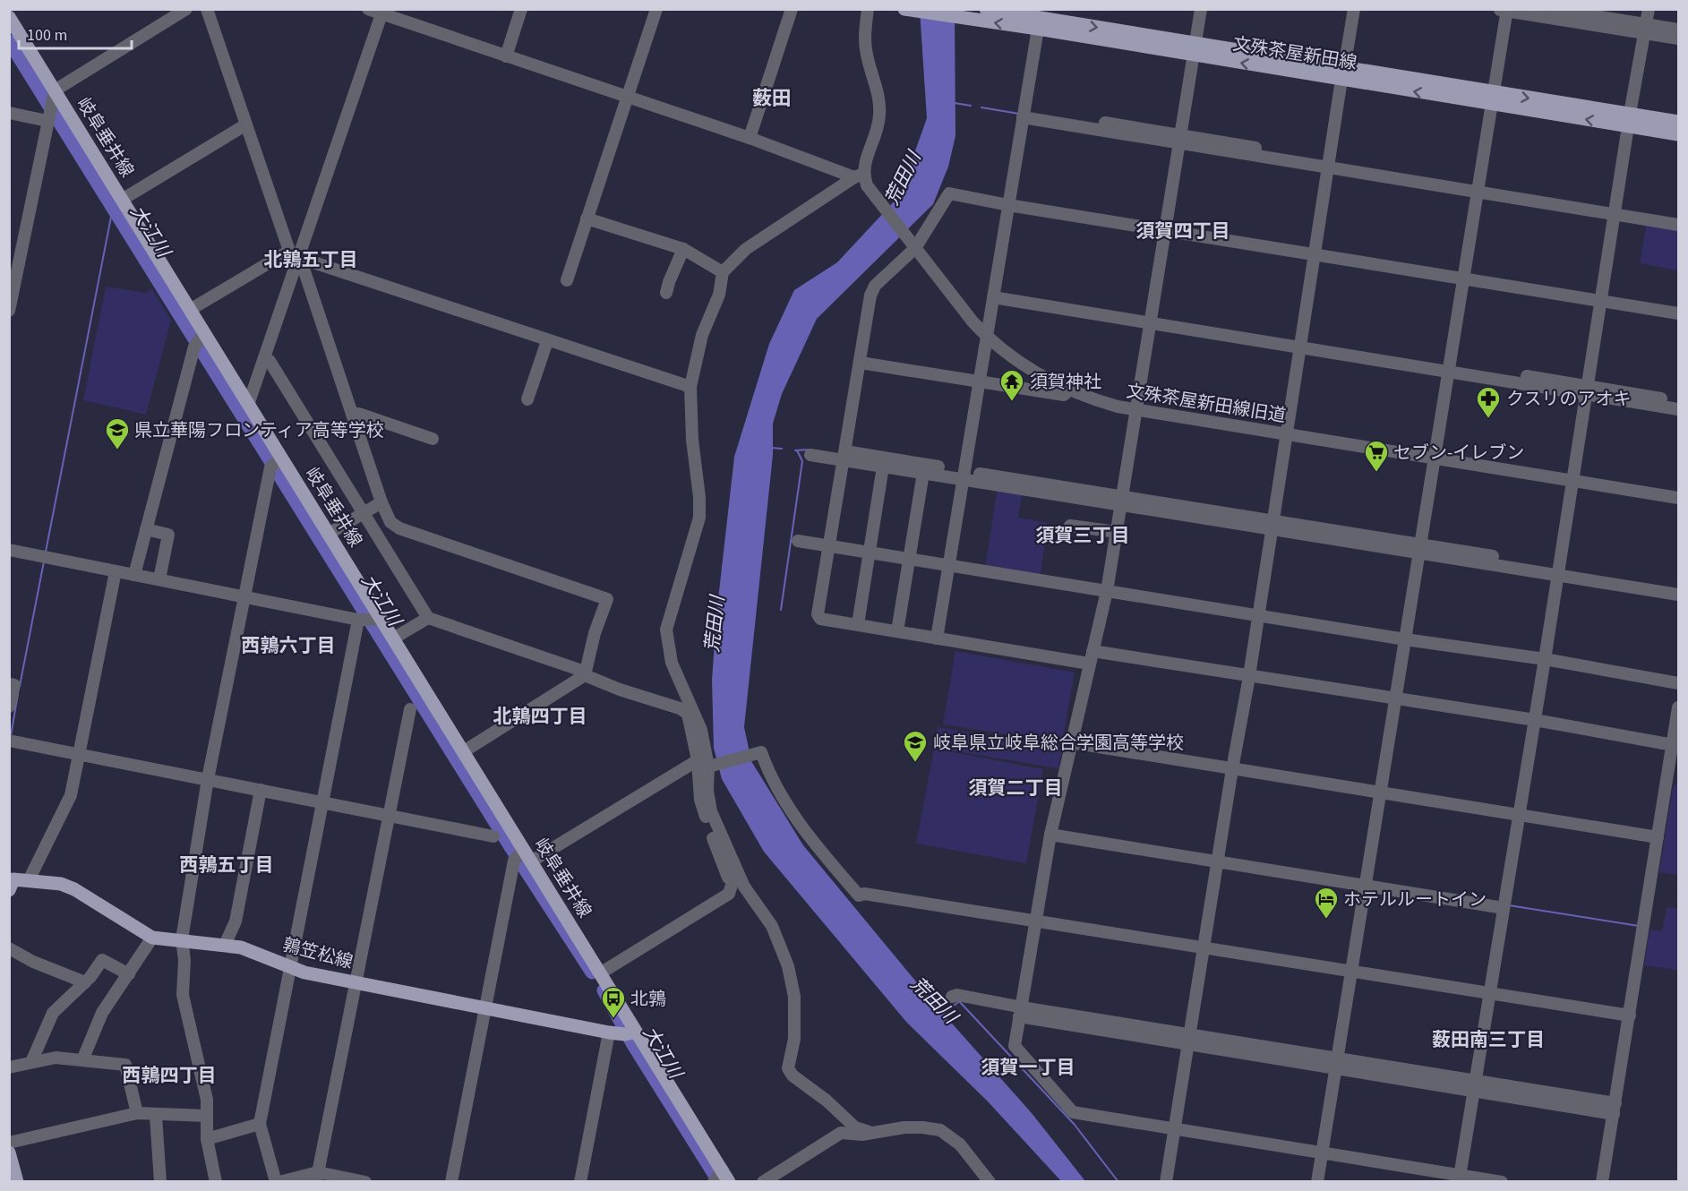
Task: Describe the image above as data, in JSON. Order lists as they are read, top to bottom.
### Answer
{
  "streets": {
    "main road": ["文殊茶屋新田線", "岐阜垂井線", "鶉笠松線"],
    "street": ["文殊茶屋新田線旧道"]
  },
  "crossings": [
    ["岐阜垂井線", "鶉笠松線"]
  ],
  "districts": [
    "薮田",
    "須賀四丁目",
    "北鶉五丁目",
    "須賀三丁目",
    "西鶉六丁目",
    "北鶉四丁目",
    "須賀二丁目",
    "西鶉五丁目",
    "薮田南三丁目",
    "須賀一丁目",
    "西鶉四丁目"
  ],
  "water": ["荒田川", "大江川"],
  "places": {
    "temple": ["須賀神社"],
    "pharmacy": ["クスリのアオキ"],
    "school or university": ["県立華陽フロンティア高等学校", "岐阜県立岐阜総合学園高等学校"],
    "supermarket": ["セブン-イレブン"],
    "hotel": ["ホテルルートイン"],
    "bus stop": ["北鶉"]
  },
  "scale_bar": "100 m"
}
